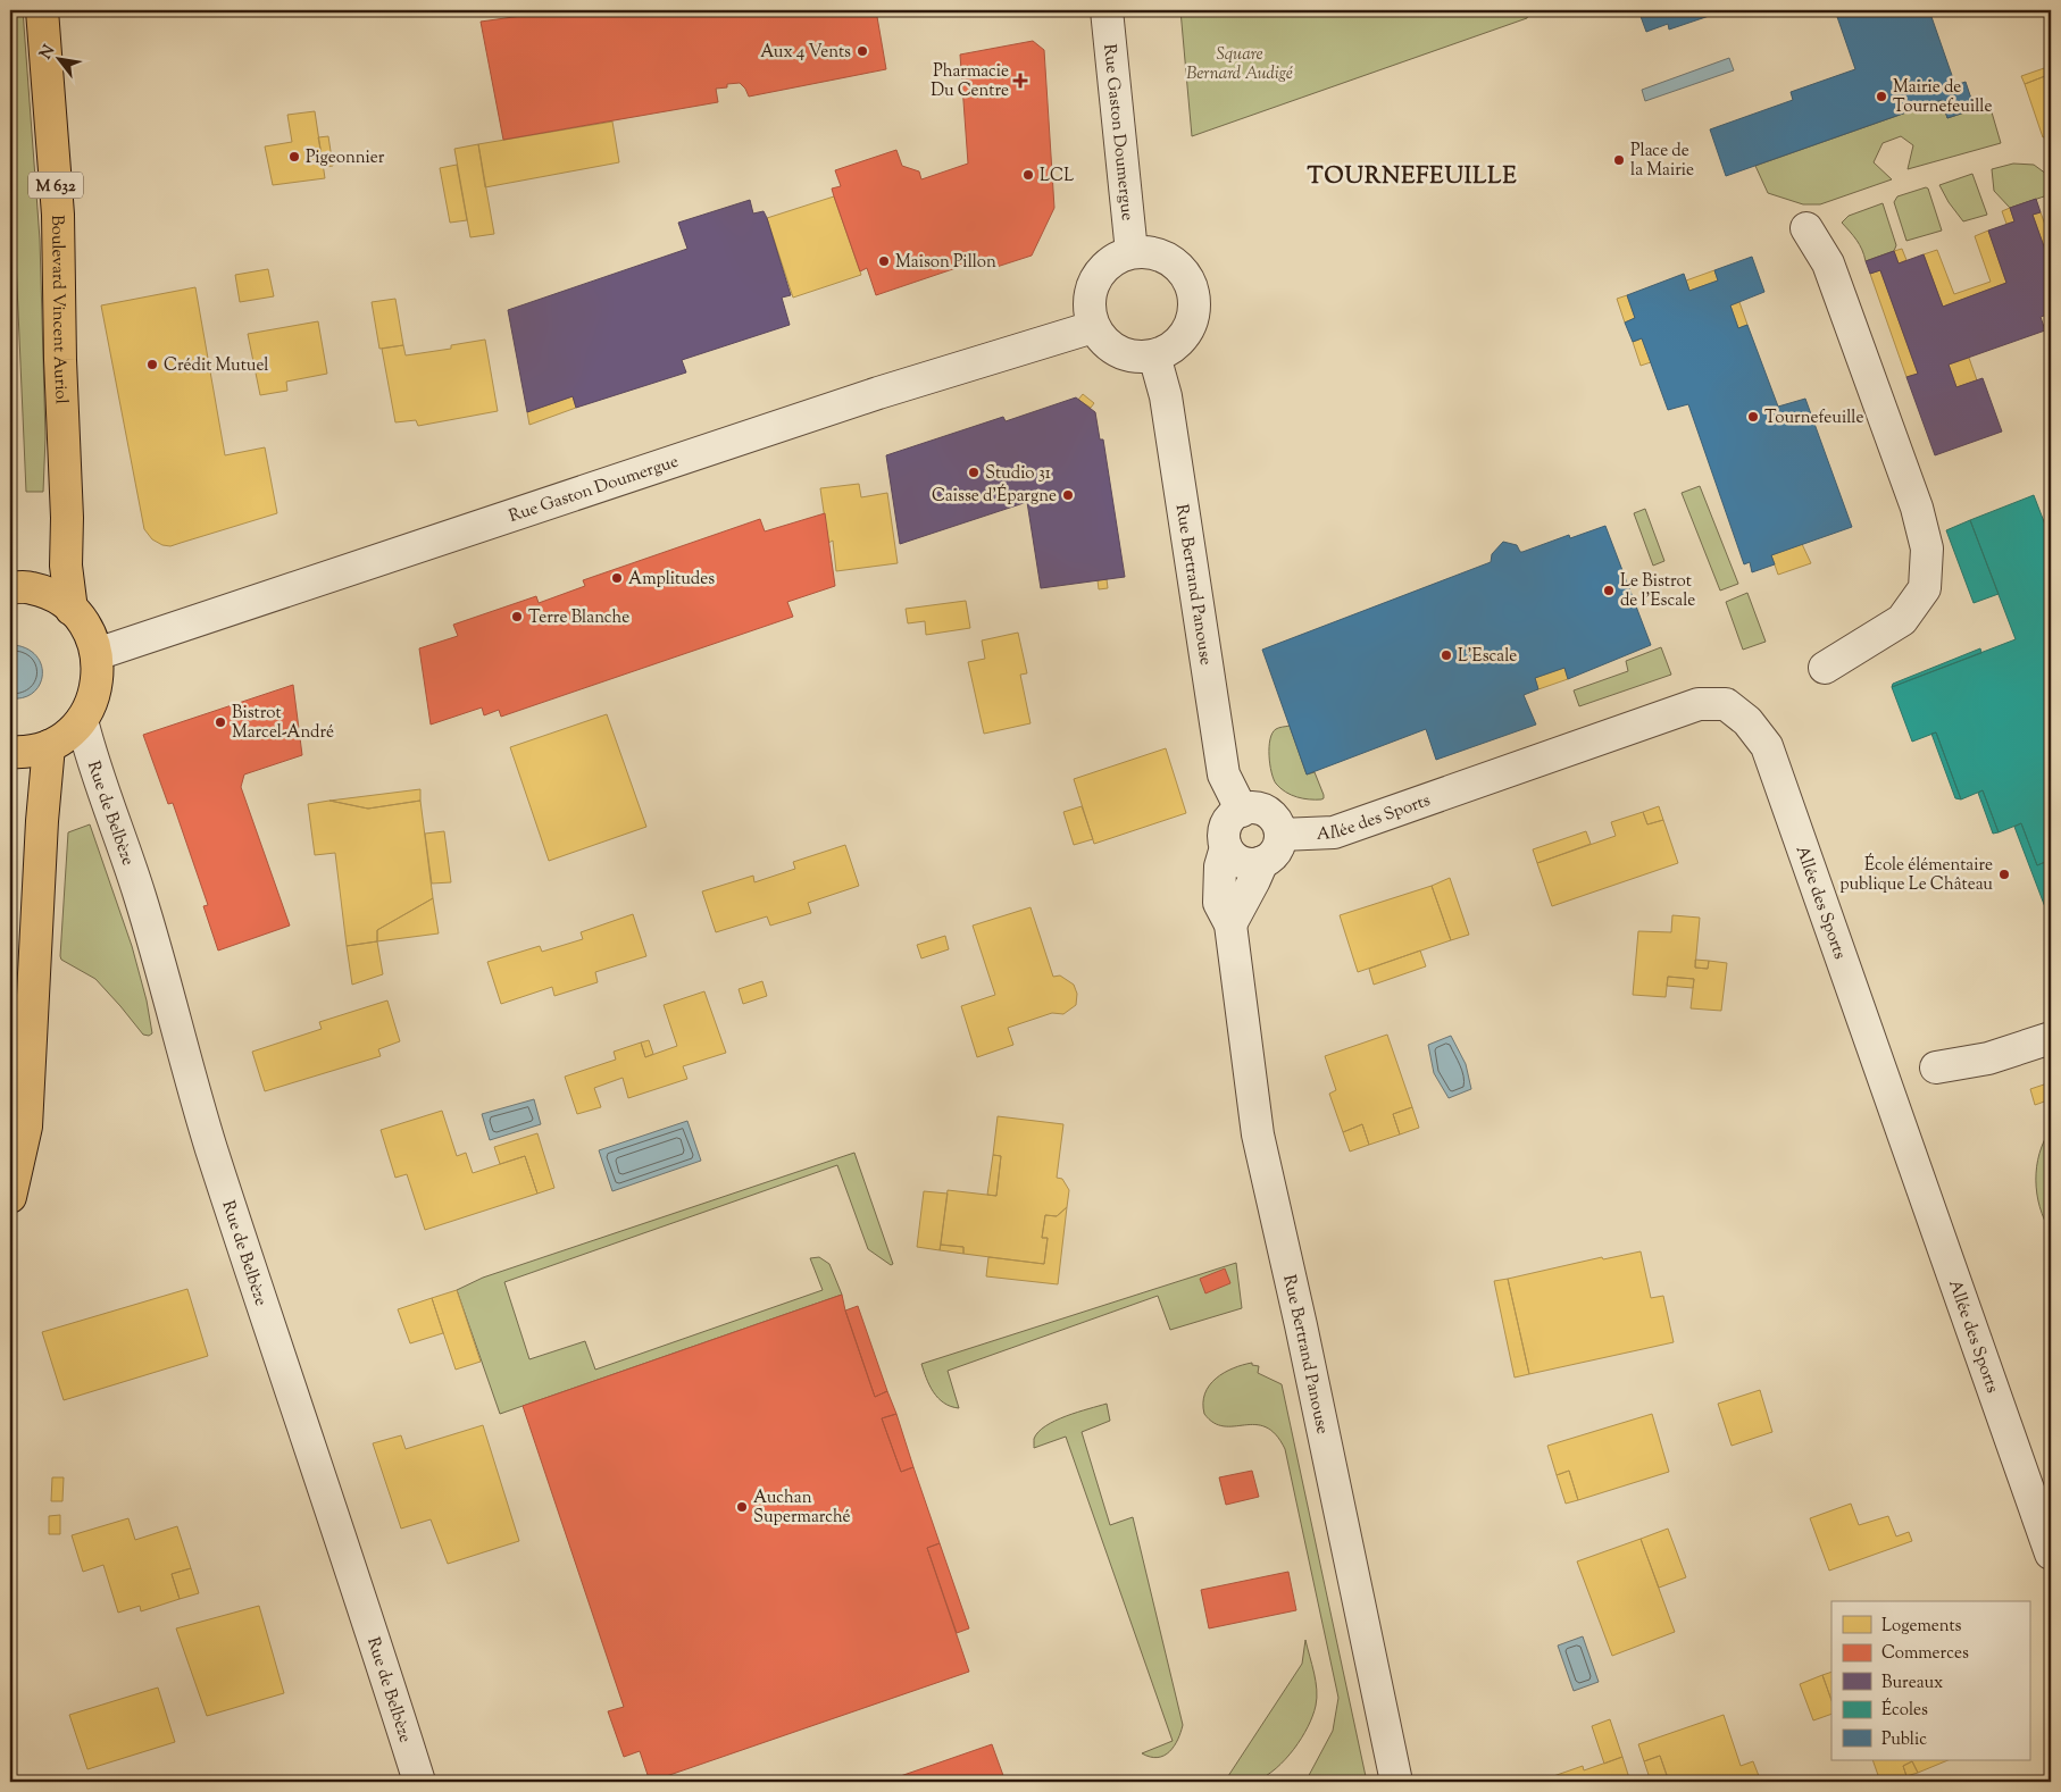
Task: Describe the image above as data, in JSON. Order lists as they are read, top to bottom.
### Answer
{
  "streets": {
    "main road": ["M 632", "Boulevard Vincent Auriol"],
    "street": [
      "Rue Gaston Doumergue",
      "Rue Bertrand Panouse",
      "Rue de Belbèze",
      "Allée des Sports"
    ]
  },
  "crossings": [
    ["Rue Gaston Doumergue", "Rue Bertrand Panouse"],
    ["Rue Bertrand Panouse", "Allée des Sports"]
  ],
  "districts": ["TOURNEFEUILLE"],
  "parks": ["Square Bernard Audigé"],
  "places": {
    "other": [
      "Aux 4 Vents",
      "Mairie de Tournefeuille",
      "Pigeonnier",
      "Place de la Mairie",
      "LCL",
      "Maison Pillon",
      "Crédit Mutuel",
      "Tournefeuille",
      "Studio 31",
      "Caisse d'Épargne",
      "Amplitudes",
      "Le Bistrot de l'Escale",
      "Terre Blanche",
      "L'Escale",
      "Bistrot Marcel-André",
      "École élémentaire publique Le Château",
      "Auchan Supermarché"
    ],
    "health": ["Pharmacie Du Centre"]
  },
  "legend": [
    "Logements",
    "Commerces",
    "Bureaux",
    "Écoles",
    "Public"
  ],
  "north": "top left"
}
